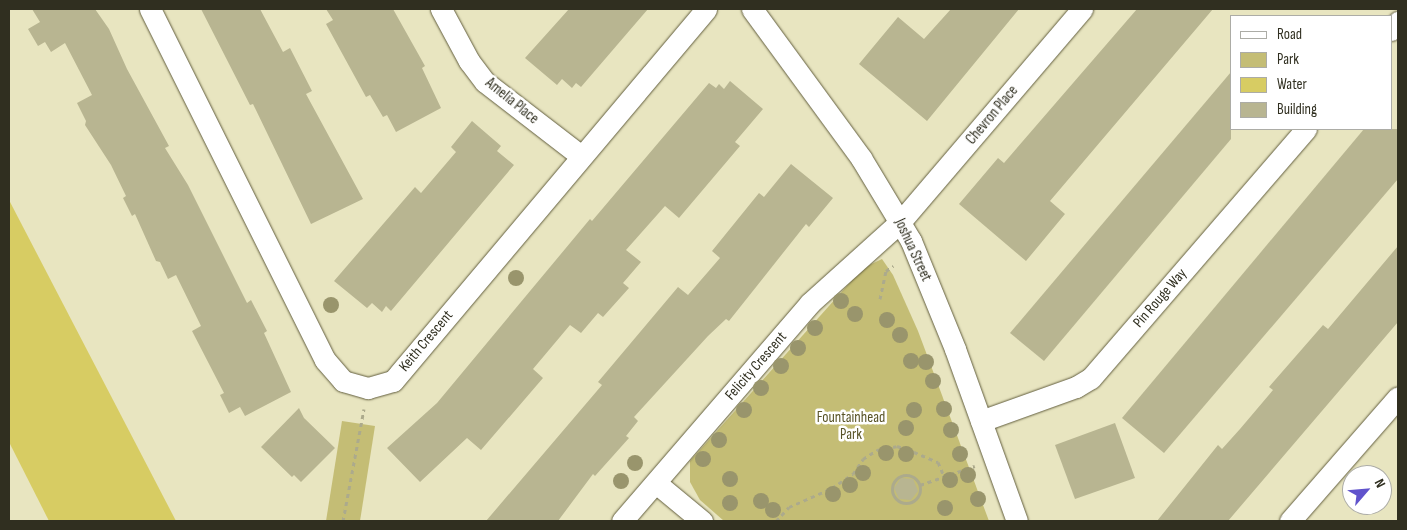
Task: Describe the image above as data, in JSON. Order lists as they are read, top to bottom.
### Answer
{
  "streets": {
    "street": [
      "Amelia Place",
      "Chevron Place",
      "Joshua Street",
      "Pin Rouge Way",
      "Keith Crescent",
      "Felicity Crescent"
    ]
  },
  "crossings": [
    ["Amelia Place", "Keith Crescent"],
    ["Chevron Place", "Joshua Street"],
    ["Chevron Place", "Felicity Crescent"],
    ["Joshua Street", "Pin Rouge Way"],
    ["Joshua Street", "Felicity Crescent"]
  ],
  "parks": ["Fountainhead Park"],
  "legend": [
    "Road",
    "Park",
    "Water",
    "Building"
  ],
  "north": "top right"
}
